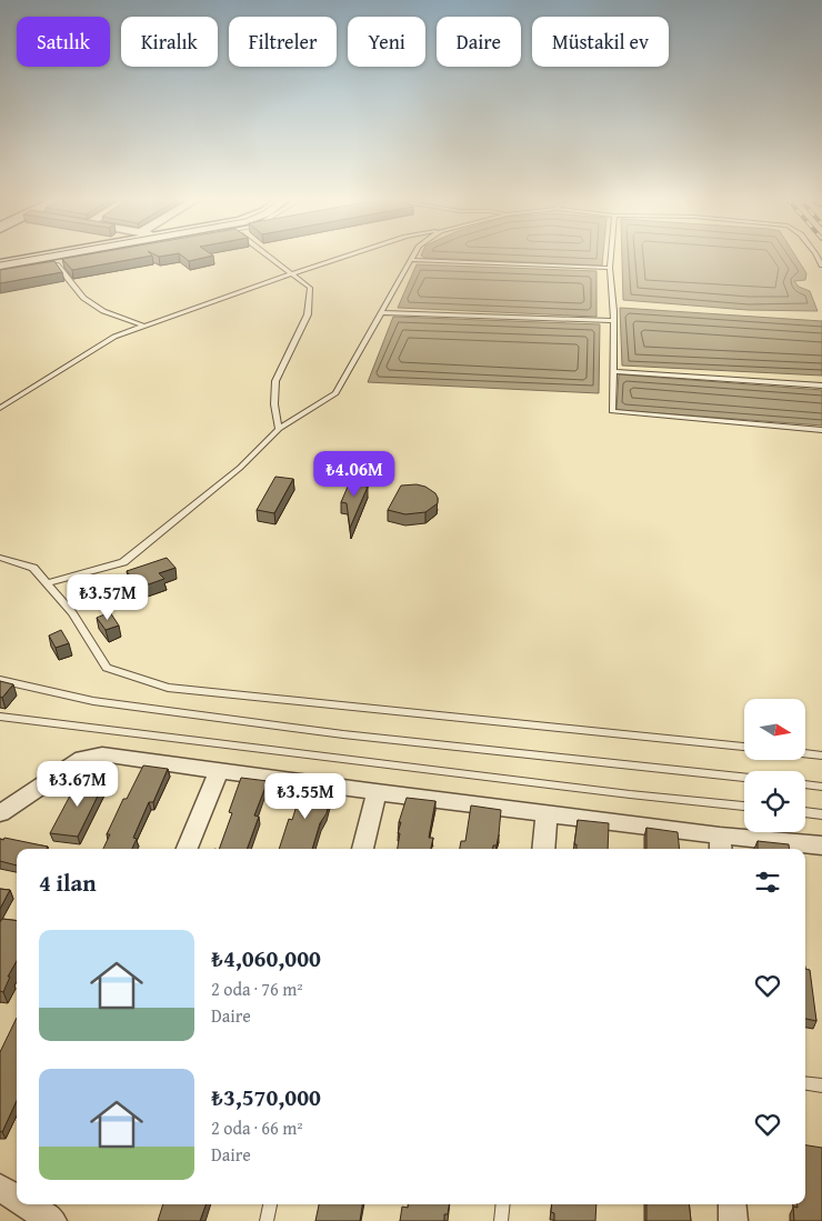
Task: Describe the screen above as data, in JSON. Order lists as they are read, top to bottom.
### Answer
{
  "north": "right",
  "page": {
    "chip": [
      "Satılık",
      "Kiralık",
      "Filtreler",
      "Yeni",
      "Daire",
      "Müstakil ev"
    ],
    "price": [
      "₺4.06M",
      "₺3.57M",
      "₺3.67M",
      "₺3.55M"
    ],
    "heading": "4 ilan",
    "list": [
      {
        "name": "₺4,060,000",
        "note": "2 oda · 76 m² · Daire"
      },
      {
        "name": "₺3,570,000",
        "note": "2 oda · 66 m² · Daire"
      }
    ]
  }
}
